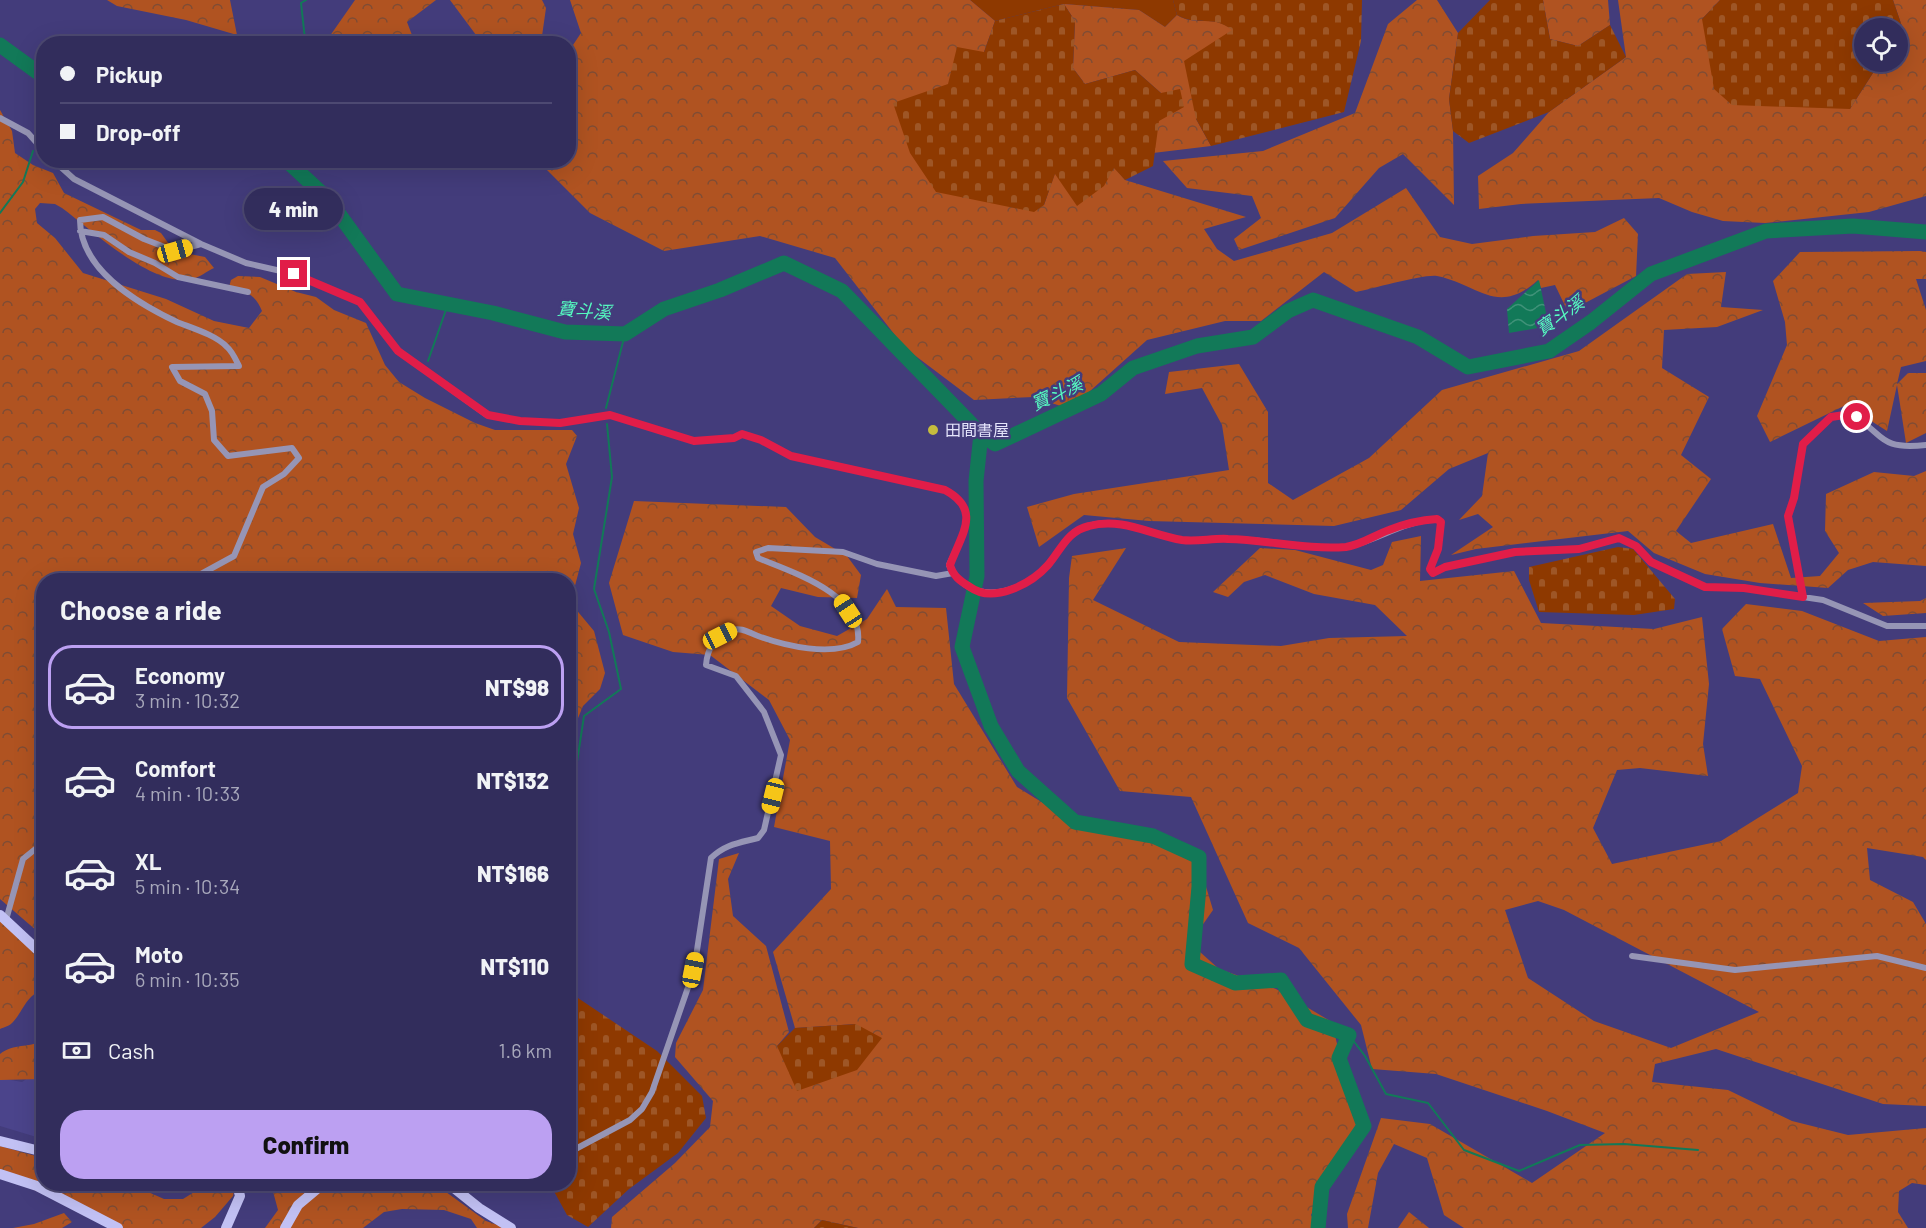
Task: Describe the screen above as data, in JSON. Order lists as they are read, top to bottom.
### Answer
{
  "water": ["寶斗溪"],
  "places": ["田間書屋"],
  "page": {
    "banner": ["Pickup", "Drop-off"],
    "bubble": "4 min",
    "heading": "Choose a ride",
    "list": [
      {
        "name": "Economy",
        "note": "3 min · 10:32",
        "value": "NT$98"
      },
      {
        "name": "Comfort",
        "note": "4 min · 10:33",
        "value": "NT$132"
      },
      {
        "name": "XL",
        "note": "5 min · 10:34",
        "value": "NT$166"
      },
      {
        "name": "Moto",
        "note": "6 min · 10:35",
        "value": "NT$110"
      }
    ],
    "pay": ["Cash", "1.6 km"],
    "buttons": "Confirm"
  }
}
